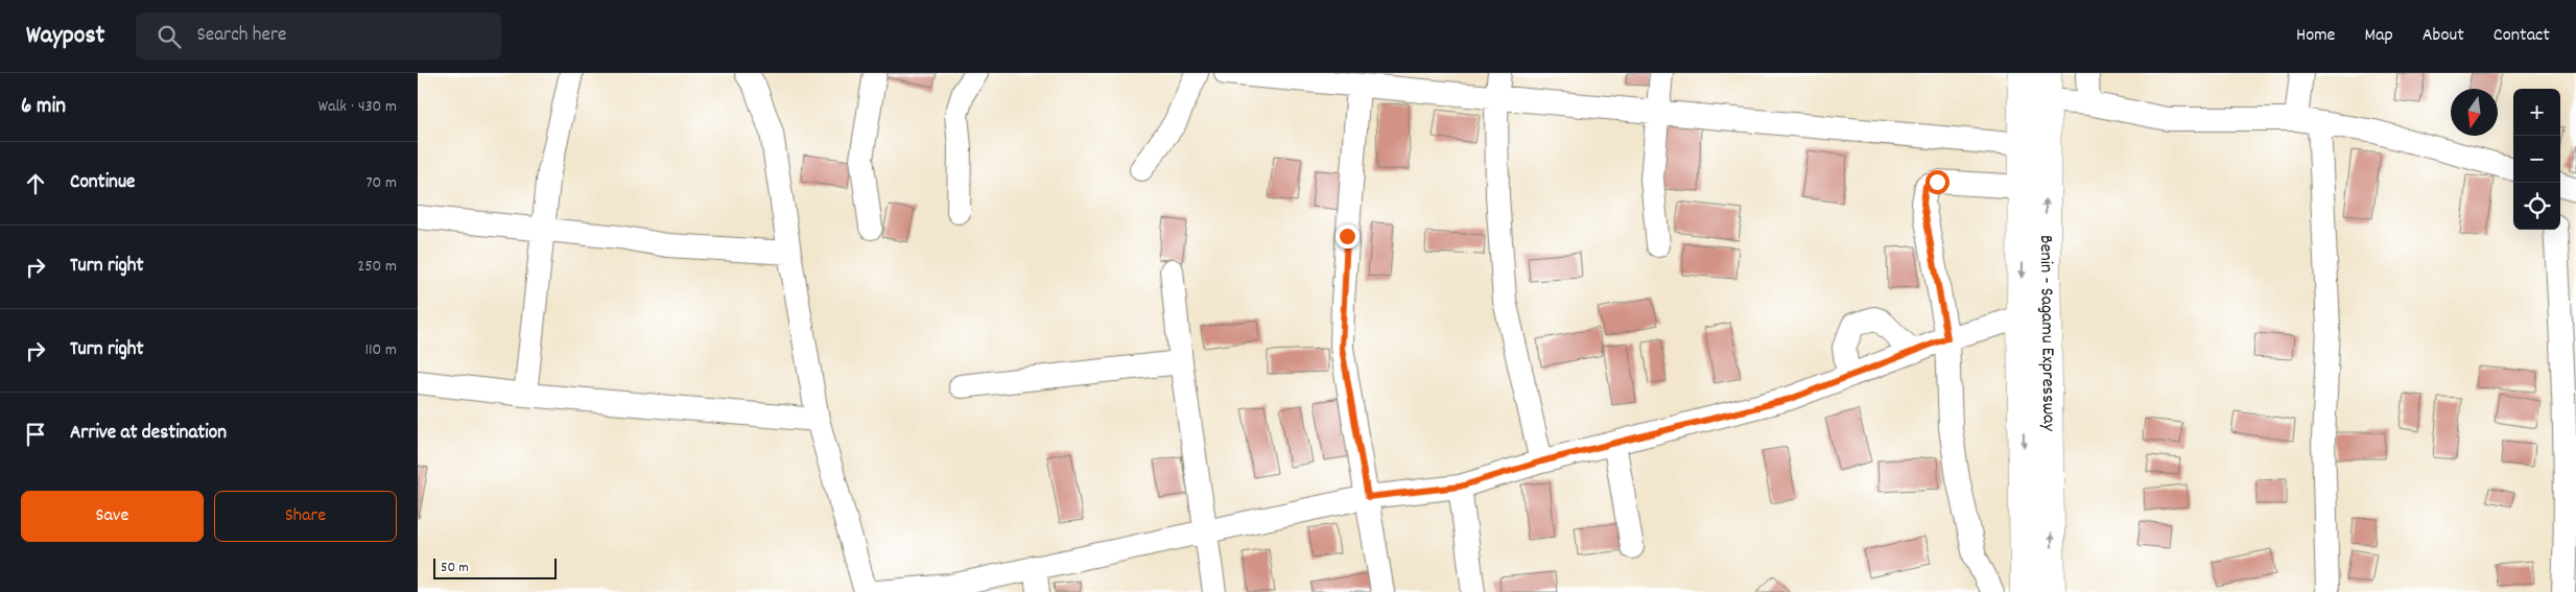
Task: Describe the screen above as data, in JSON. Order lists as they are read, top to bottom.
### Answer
{
  "streets": {
    "highway": ["Benin - Sagamu Expressway"]
  },
  "scale_bar": "50 m",
  "north": "bottom",
  "page": {
    "header": "Waypost",
    "search": "Search here",
    "nav": [
      "Home",
      "Map",
      "About",
      "Contact"
    ],
    "heading": ["6 min", "Walk · 430 m"],
    "map_buttons": ["+", "−"],
    "list": [
      ["Continue", "70 m"],
      ["Turn right", "250 m"],
      ["Turn right", "110 m"],
      "Arrive at destination"
    ],
    "buttons": ["Save", "Share"],
    "scale": "50 m"
  }
}
